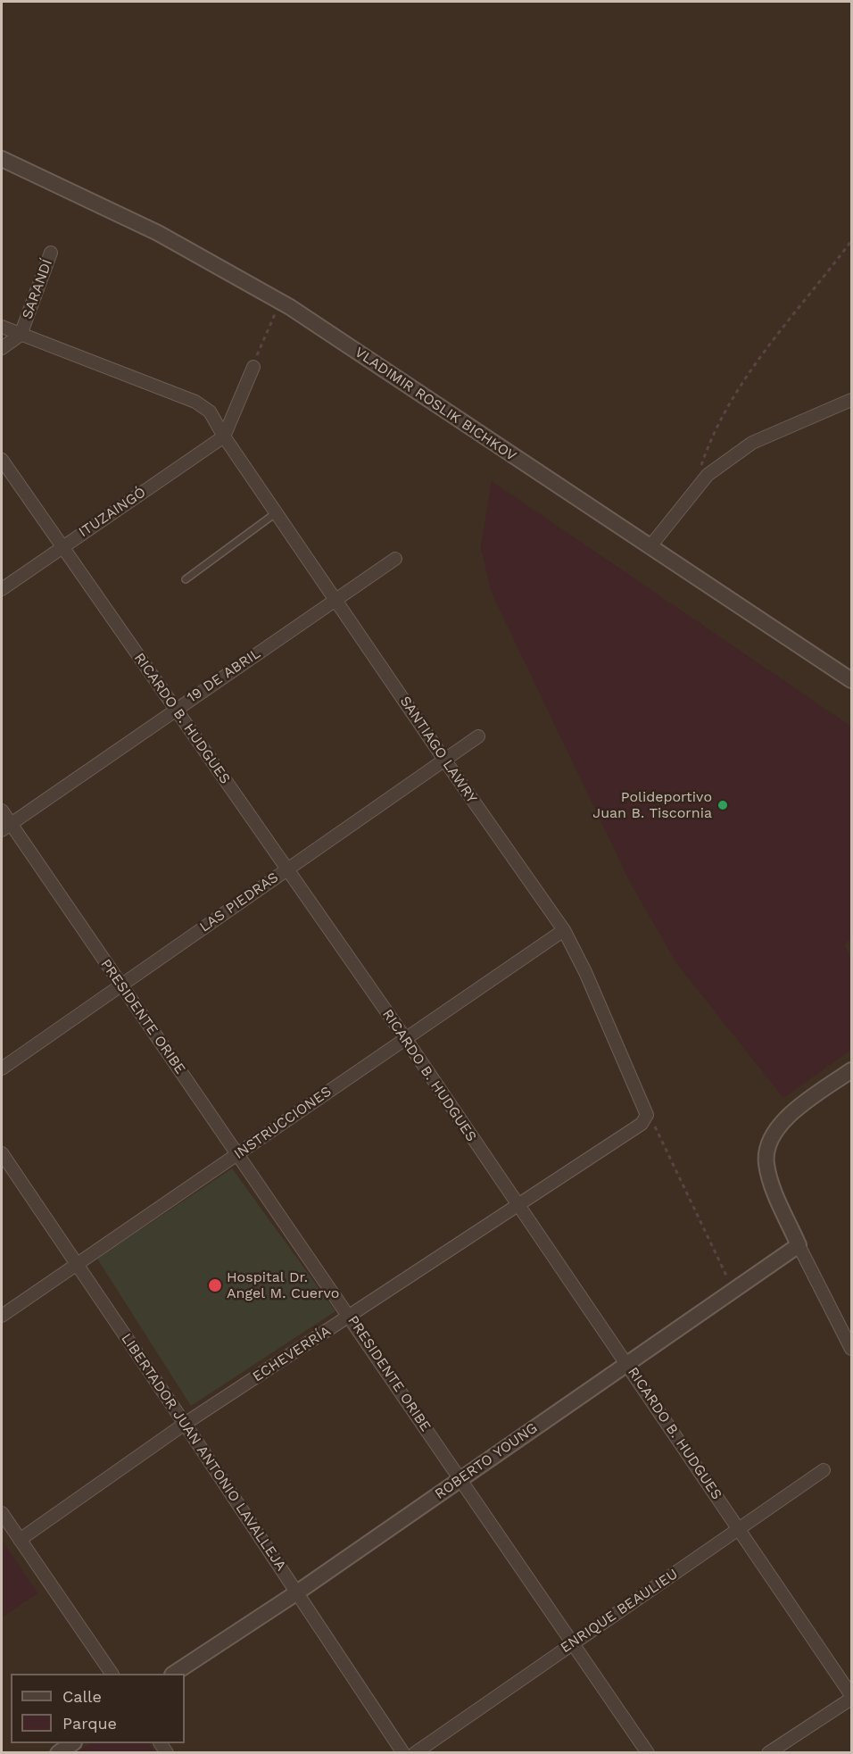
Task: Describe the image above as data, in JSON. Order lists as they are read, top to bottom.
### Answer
{
  "streets": {
    "street": [
      "SARANDÍ",
      "VLADIMIR ROSLIK BICHKOV",
      "ITUZAINGÓ",
      "19 DE ABRIL",
      "RICARDO B. HUDGUES",
      "SANTIAGO LAWRY",
      "LAS PIEDRAS",
      "PRESIDENTE ORIBE",
      "INSTRUCCIONES",
      "ECHEVERRÍA",
      "LIBERTADOR JUAN ANTONIO LAVALLEJA",
      "ROBERTO YOUNG",
      "ENRIQUE BEAULIEU"
    ]
  },
  "crossings": [
    ["SARANDÍ", "SANTIAGO LAWRY"],
    ["ITUZAINGÓ", "RICARDO B. HUDGUES"],
    ["ITUZAINGÓ", "SANTIAGO LAWRY"],
    ["19 DE ABRIL", "RICARDO B. HUDGUES"],
    ["19 DE ABRIL", "SANTIAGO LAWRY"],
    ["19 DE ABRIL", "PRESIDENTE ORIBE"],
    ["RICARDO B. HUDGUES", "LAS PIEDRAS"],
    ["RICARDO B. HUDGUES", "INSTRUCCIONES"],
    ["RICARDO B. HUDGUES", "ECHEVERRÍA"],
    ["RICARDO B. HUDGUES", "ROBERTO YOUNG"],
    ["RICARDO B. HUDGUES", "ENRIQUE BEAULIEU"],
    ["SANTIAGO LAWRY", "LAS PIEDRAS"],
    ["SANTIAGO LAWRY", "INSTRUCCIONES"],
    ["SANTIAGO LAWRY", "ECHEVERRÍA"],
    ["LAS PIEDRAS", "PRESIDENTE ORIBE"],
    ["PRESIDENTE ORIBE", "INSTRUCCIONES"],
    ["PRESIDENTE ORIBE", "ECHEVERRÍA"],
    ["PRESIDENTE ORIBE", "ROBERTO YOUNG"],
    ["PRESIDENTE ORIBE", "ENRIQUE BEAULIEU"],
    ["INSTRUCCIONES", "LIBERTADOR JUAN ANTONIO LAVALLEJA"],
    ["ECHEVERRÍA", "LIBERTADOR JUAN ANTONIO LAVALLEJA"],
    ["LIBERTADOR JUAN ANTONIO LAVALLEJA", "ROBERTO YOUNG"]
  ],
  "places": ["Polideportivo Juan B. Tiscornia", "Hospital Dr. Angel M. Cuervo"],
  "legend": ["Calle", "Parque"]
}
